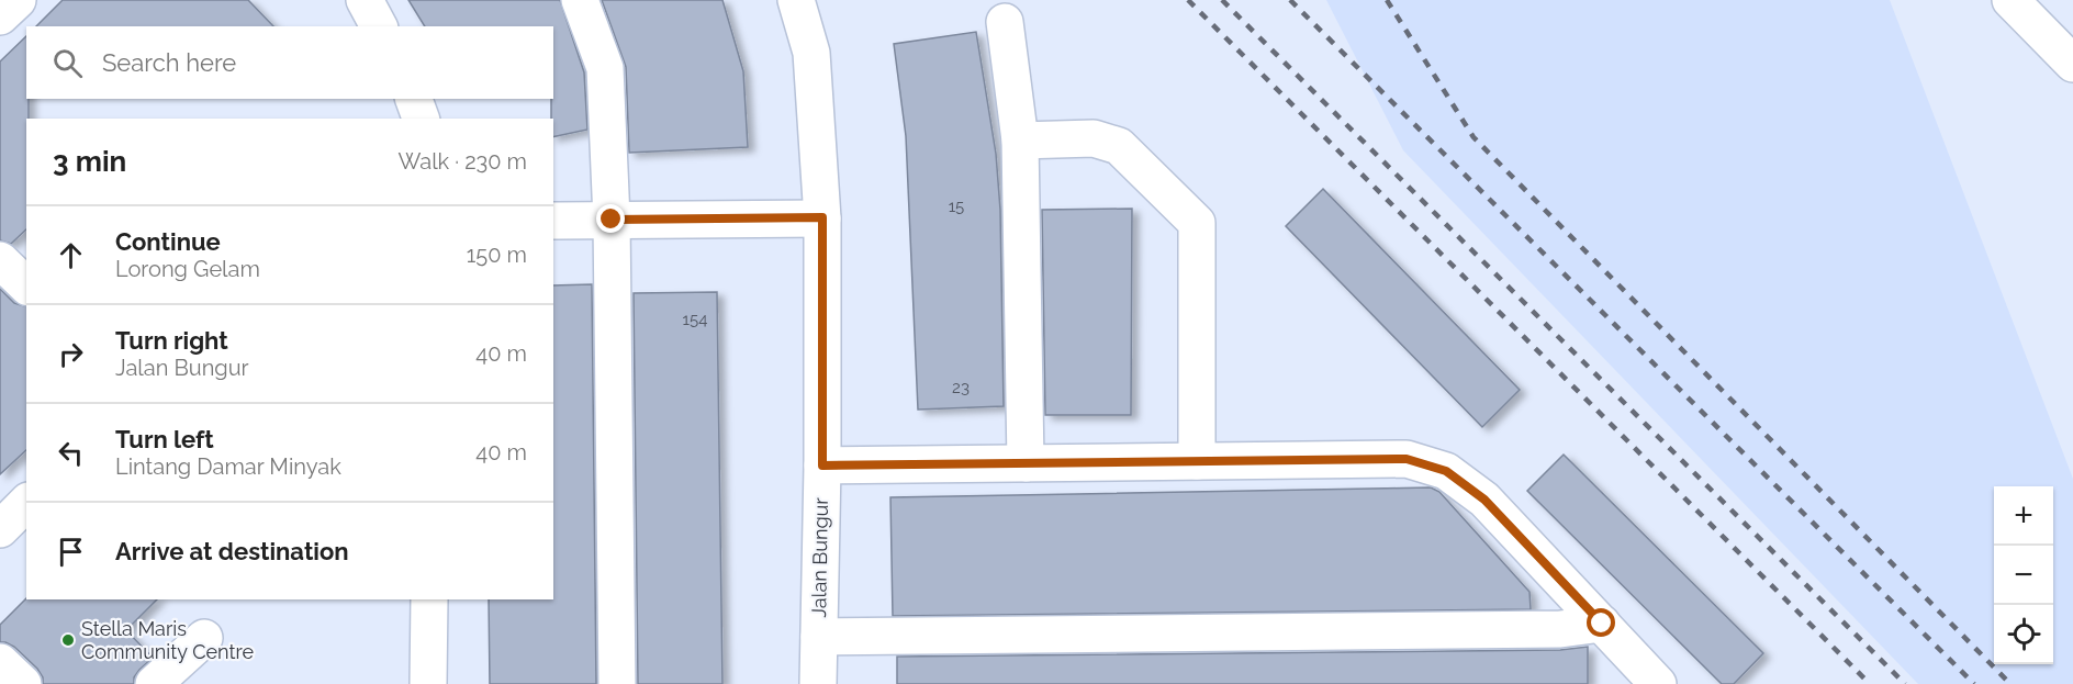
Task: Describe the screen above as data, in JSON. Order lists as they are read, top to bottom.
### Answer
{
  "streets": {
    "street": ["Jalan Bungur"]
  },
  "places": ["Stella Maris Community Centre"],
  "house_numbers": ["15", "154", "23"],
  "page": {
    "search": "Search here",
    "heading": ["3 min", "Walk · 230 m"],
    "list": [
      ["Continue", "Lorong Gelam", "150 m"],
      ["Turn right", "Jalan Bungur", "40 m"],
      ["Turn left", "Lintang Damar Minyak", "40 m"],
      "Arrive at destination"
    ],
    "map_buttons": ["+", "−"]
  }
}
